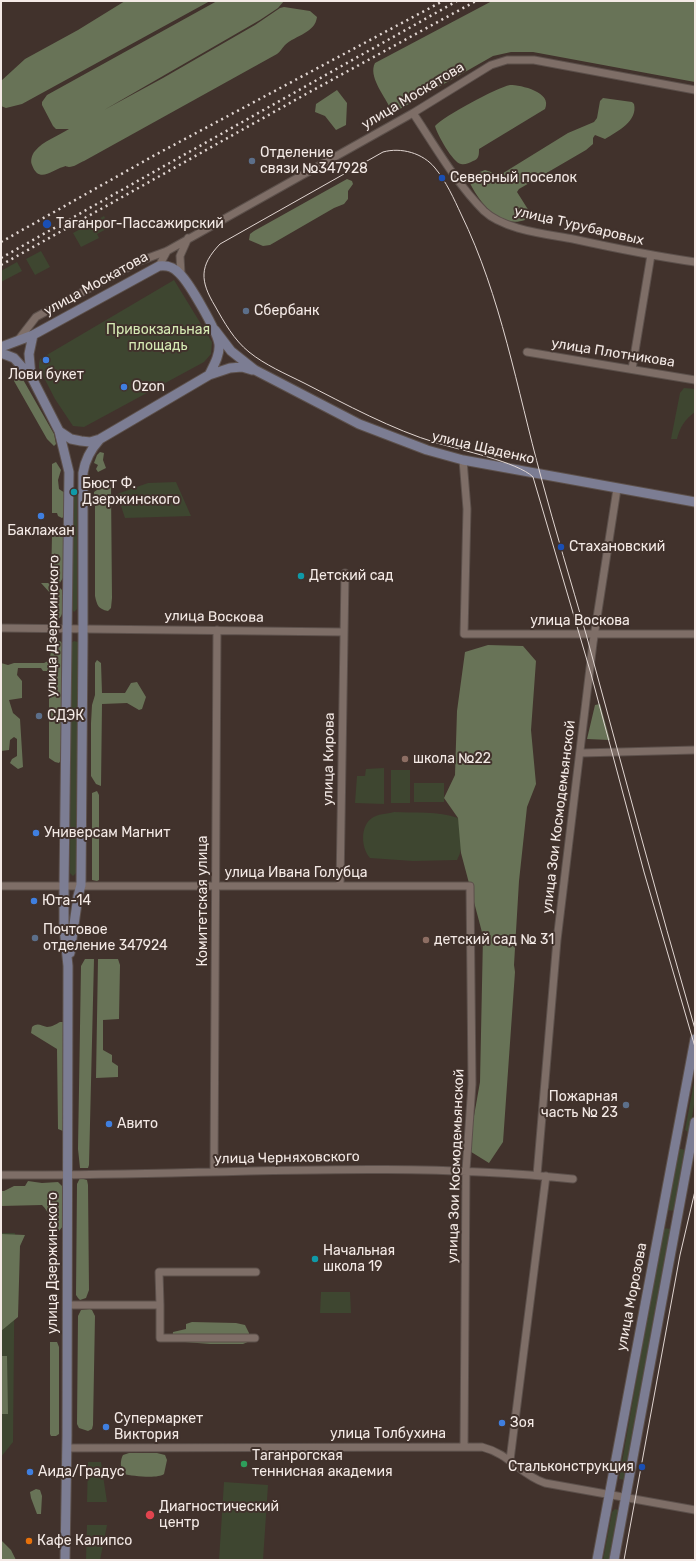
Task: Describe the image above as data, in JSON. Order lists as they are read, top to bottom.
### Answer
{
  "streets": {
    "main road": [
      "улица Москатова",
      "улица Щаденко",
      "улица Дзержинского",
      "улица Морозова"
    ],
    "street": [
      "улица Турубаровых",
      "улица Плотникова",
      "улица Воскова",
      "улица Кирова",
      "улица Зои Космодемьянской",
      "улица Ивана Голубца",
      "Комитетская улица",
      "улица Черняховского",
      "улица Толбухина"
    ]
  },
  "crossings": [
    ["улица Москатова", "улица Турубаровых"],
    ["улица Щаденко", "улица Воскова"],
    ["улица Щаденко", "улица Зои Космодемьянской"],
    ["улица Воскова", "улица Дзержинского"],
    ["улица Воскова", "улица Кирова"],
    ["улица Воскова", "улица Зои Космодемьянской"],
    ["улица Воскова", "Комитетская улица"],
    ["улица Дзержинского", "улица Ивана Голубца"],
    ["улица Дзержинского", "улица Черняховского"],
    ["улица Дзержинского", "улица Толбухина"],
    ["улица Кирова", "улица Ивана Голубца"],
    ["улица Зои Космодемьянской", "улица Ивана Голубца"],
    ["улица Зои Космодемьянской", "улица Черняховского"],
    ["улица Зои Космодемьянской", "улица Толбухина"],
    ["улица Ивана Голубца", "Комитетская улица"],
    ["Комитетская улица", "улица Черняховского"],
    ["улица Морозова", "улица Толбухина"]
  ],
  "parks": ["Привокзальная площадь"],
  "places": [
    "Отделение связи №347928",
    "Северный поселок",
    "Таганрог-Пассажирский",
    "Сбербанк",
    "Лови букет",
    "Ozon",
    "Бюст Ф. Дзержинского",
    "Баклажан",
    "Стахановский",
    "Детский сад",
    "СДЭК",
    "школа №22",
    "Универсам Магнит",
    "Юта-14",
    "Почтовое отделение 347924",
    "детский сад № 31",
    "Пожарная часть № 23",
    "Авито",
    "Начальная школа 19",
    "Зоя",
    "Супермаркет Виктория",
    "Таганрогская теннисная академия",
    "Стальконструкция",
    "Аида/Градус",
    "Диагностический центр",
    "Кафе Калипсо"
  ]
}
